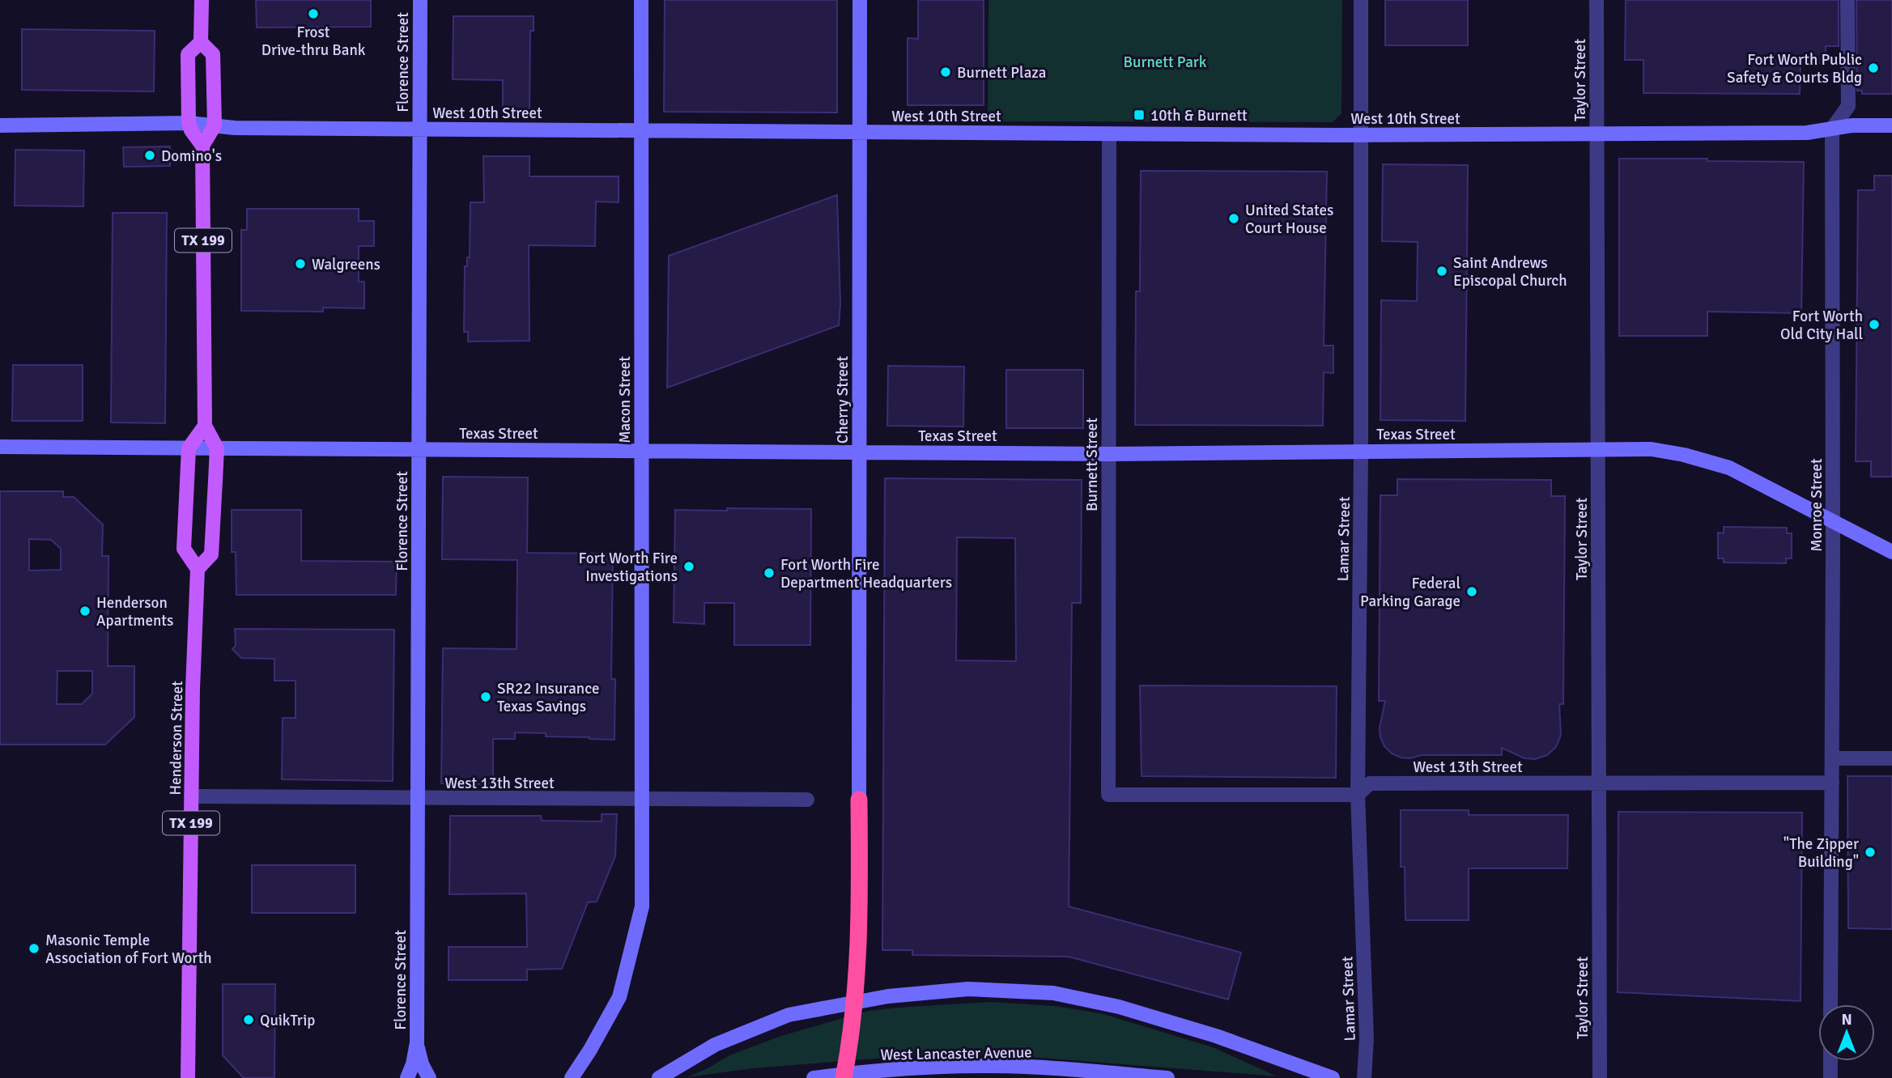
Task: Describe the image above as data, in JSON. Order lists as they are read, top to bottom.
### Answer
{
  "streets": {
    "main road": ["TX 199", "Henderson Street"],
    "street": [
      "Florence Street",
      "Taylor Street",
      "West 10th Street",
      "Macon Street",
      "Cherry Street",
      "Texas Street",
      "Burnett Street",
      "Monroe Street",
      "Lamar Street",
      "West 13th Street",
      "West Lancaster Avenue"
    ]
  },
  "crossings": [
    ["Florence Street", "West 10th Street"],
    ["Florence Street", "Texas Street"],
    ["Florence Street", "West 13th Street"],
    ["Taylor Street", "West 10th Street"],
    ["Taylor Street", "Texas Street"],
    ["Taylor Street", "West 13th Street"],
    ["West 10th Street", "Macon Street"],
    ["West 10th Street", "Cherry Street"],
    ["West 10th Street", "Burnett Street"],
    ["West 10th Street", "Monroe Street"],
    ["West 10th Street", "Lamar Street"],
    ["TX 199", "Texas Street"],
    ["Macon Street", "Texas Street"],
    ["Macon Street", "West 13th Street"],
    ["Cherry Street", "Texas Street"],
    ["Texas Street", "Burnett Street"],
    ["Texas Street", "Monroe Street"],
    ["Texas Street", "Lamar Street"],
    ["Burnett Street", "West 13th Street"],
    ["Monroe Street", "West 13th Street"],
    ["Lamar Street", "West 13th Street"],
    ["Henderson Street", "West 13th Street"]
  ],
  "parks": ["Burnett Park"],
  "places": {
    "other": [
      "Frost Drive-thru Bank",
      "Fort Worth Public Safety & Courts Bldg",
      "Burnett Plaza",
      "Domino's",
      "United States Court House",
      "Walgreens",
      "Saint Andrews Episcopal Church",
      "Fort Worth Old City Hall",
      "Fort Worth Fire Investigations",
      "Fort Worth Fire Department Headquarters",
      "Federal Parking Garage",
      "Henderson Apartments",
      "SR22 Insurance Texas Savings",
      "\"The Zipper Building\"",
      "Masonic Temple Association of Fort Worth",
      "QuikTrip"
    ],
    "transit": ["10th & Burnett"]
  },
  "north": "top"
}
